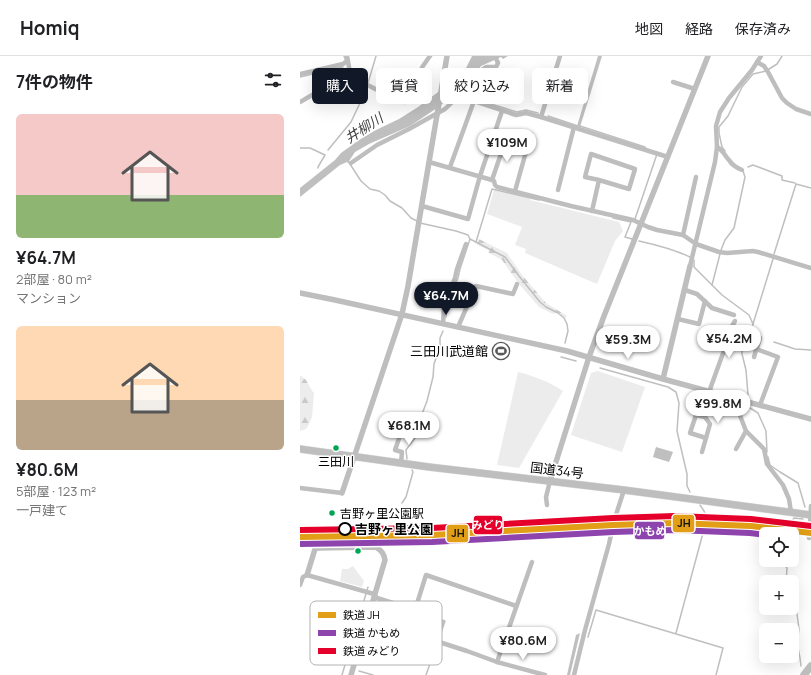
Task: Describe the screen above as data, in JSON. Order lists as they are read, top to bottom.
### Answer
{
  "streets": {
    "highway": ["国道34号"]
  },
  "water": ["井柳川"],
  "places": {
    "sports": ["三田川武道館"],
    "other": ["三田川", "吉野ヶ里公園駅", "吉野ヶ里公園"]
  },
  "lines": ["rail line みどり", "rail line JH", "rail line かもめ"],
  "legend": ["鉄道 JH", "鉄道 かもめ", "鉄道 みどり"],
  "page": {
    "header": "Homiq",
    "nav": ["地図", "経路", "保存済み"],
    "heading": "7件の物件",
    "chip": [
      "購入",
      "賃貸",
      "絞り込み",
      "新着"
    ],
    "list": [
      {
        "name": "¥64.7M",
        "note": "2部屋 · 80 m² · マンション"
      },
      {
        "name": "¥80.6M",
        "note": "5部屋 · 123 m² · 一戸建て"
      }
    ],
    "price": [
      "¥109M",
      "¥64.7M",
      "¥54.2M",
      "¥59.3M",
      "¥99.8M",
      "¥68.1M",
      "¥80.6M"
    ],
    "map_buttons": ["+", "−"]
  }
}
